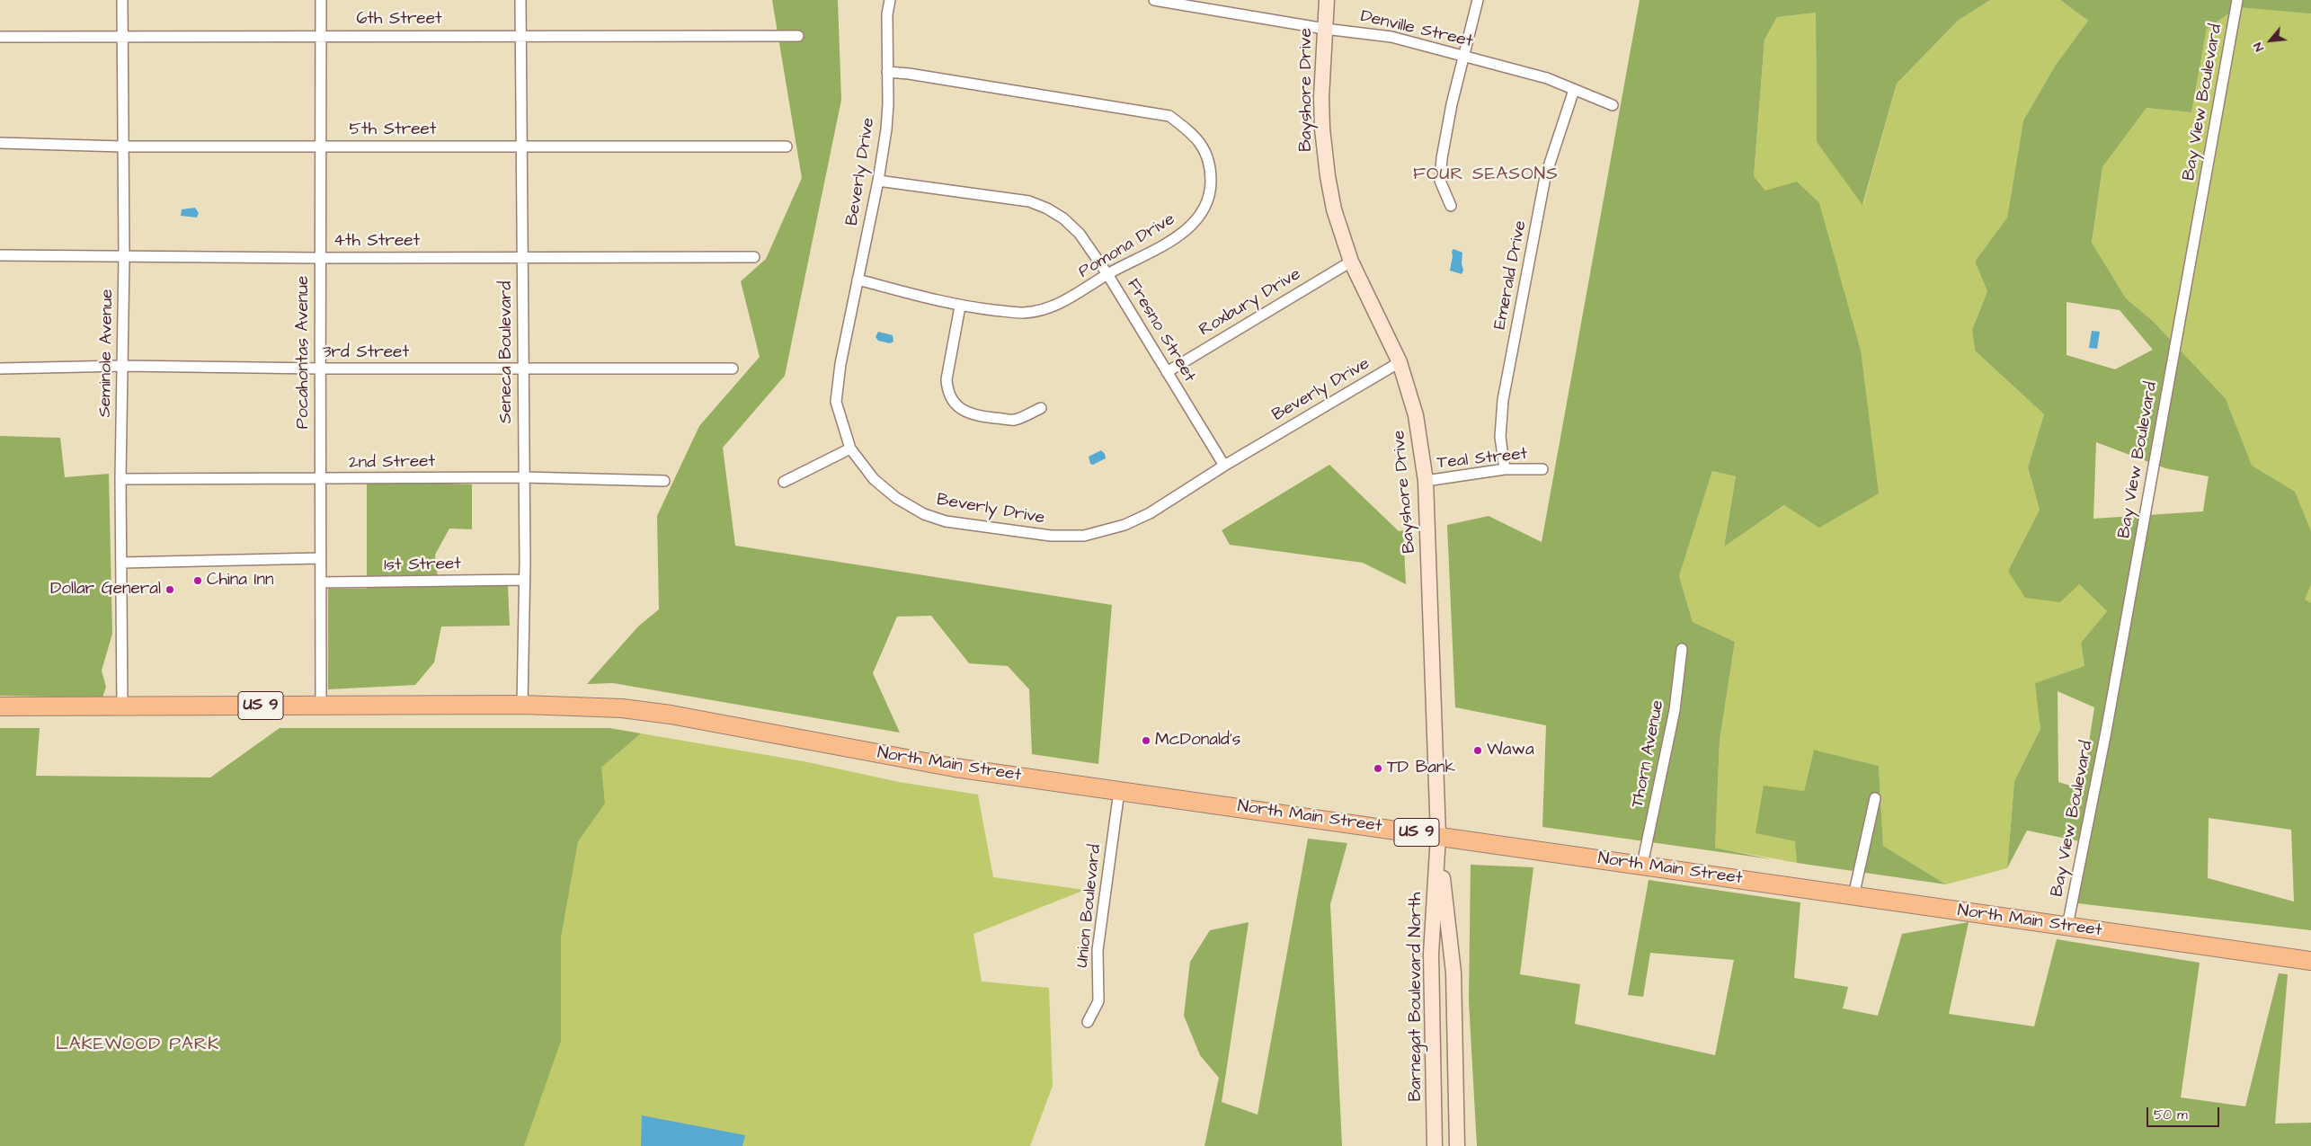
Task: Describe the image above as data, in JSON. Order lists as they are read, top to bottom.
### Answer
{
  "streets": {
    "highway": ["US 9", "North Main Street"],
    "street": [
      "6th Street",
      "Denville Street",
      "Bayshore Drive",
      "Bay View Boulevard",
      "5th Street",
      "Beverly Drive",
      "4th Street",
      "Pomona Drive",
      "Emerald Drive",
      "Roxbury Drive",
      "Fresno Street",
      "Pocahontas Avenue",
      "Seneca Boulevard",
      "Seminole Avenue",
      "3rd Street",
      "Teal Street",
      "2nd Street",
      "1st Street",
      "Thorn Avenue",
      "Union Boulevard",
      "Barnegat Boulevard North"
    ]
  },
  "crossings": [
    ["6th Street", "Pocahontas Avenue"],
    ["6th Street", "Seneca Boulevard"],
    ["6th Street", "Seminole Avenue"],
    ["Denville Street", "Bayshore Drive"],
    ["Denville Street", "Emerald Drive"],
    ["Bayshore Drive", "Beverly Drive"],
    ["Bayshore Drive", "Roxbury Drive"],
    ["Bayshore Drive", "Teal Street"],
    ["Bayshore Drive", "North Main Street"],
    ["Bayshore Drive", "Barnegat Boulevard North"],
    ["Bay View Boulevard", "North Main Street"],
    ["5th Street", "Pocahontas Avenue"],
    ["5th Street", "Seneca Boulevard"],
    ["5th Street", "Seminole Avenue"],
    ["Beverly Drive", "Pomona Drive"],
    ["Beverly Drive", "Fresno Street"],
    ["4th Street", "Pocahontas Avenue"],
    ["4th Street", "Seneca Boulevard"],
    ["4th Street", "Seminole Avenue"],
    ["Pomona Drive", "Fresno Street"],
    ["Emerald Drive", "Teal Street"],
    ["Roxbury Drive", "Fresno Street"],
    ["Pocahontas Avenue", "3rd Street"],
    ["Pocahontas Avenue", "2nd Street"],
    ["Pocahontas Avenue", "1st Street"],
    ["Pocahontas Avenue", "US 9"],
    ["Seneca Boulevard", "3rd Street"],
    ["Seneca Boulevard", "2nd Street"],
    ["Seneca Boulevard", "1st Street"],
    ["Seneca Boulevard", "US 9"],
    ["Seneca Boulevard", "North Main Street"],
    ["Seminole Avenue", "3rd Street"],
    ["Seminole Avenue", "2nd Street"],
    ["Seminole Avenue", "US 9"],
    ["US 9", "North Main Street"],
    ["Thorn Avenue", "North Main Street"],
    ["North Main Street", "Union Boulevard"],
    ["North Main Street", "Barnegat Boulevard North"]
  ],
  "districts": ["FOUR SEASONS", "LAKEWOOD PARK"],
  "places": [
    "China Inn",
    "Dollar General",
    "McDonald's",
    "Wawa",
    "TD Bank"
  ],
  "scale_bar": "50 m",
  "north": "bottom left"
}
